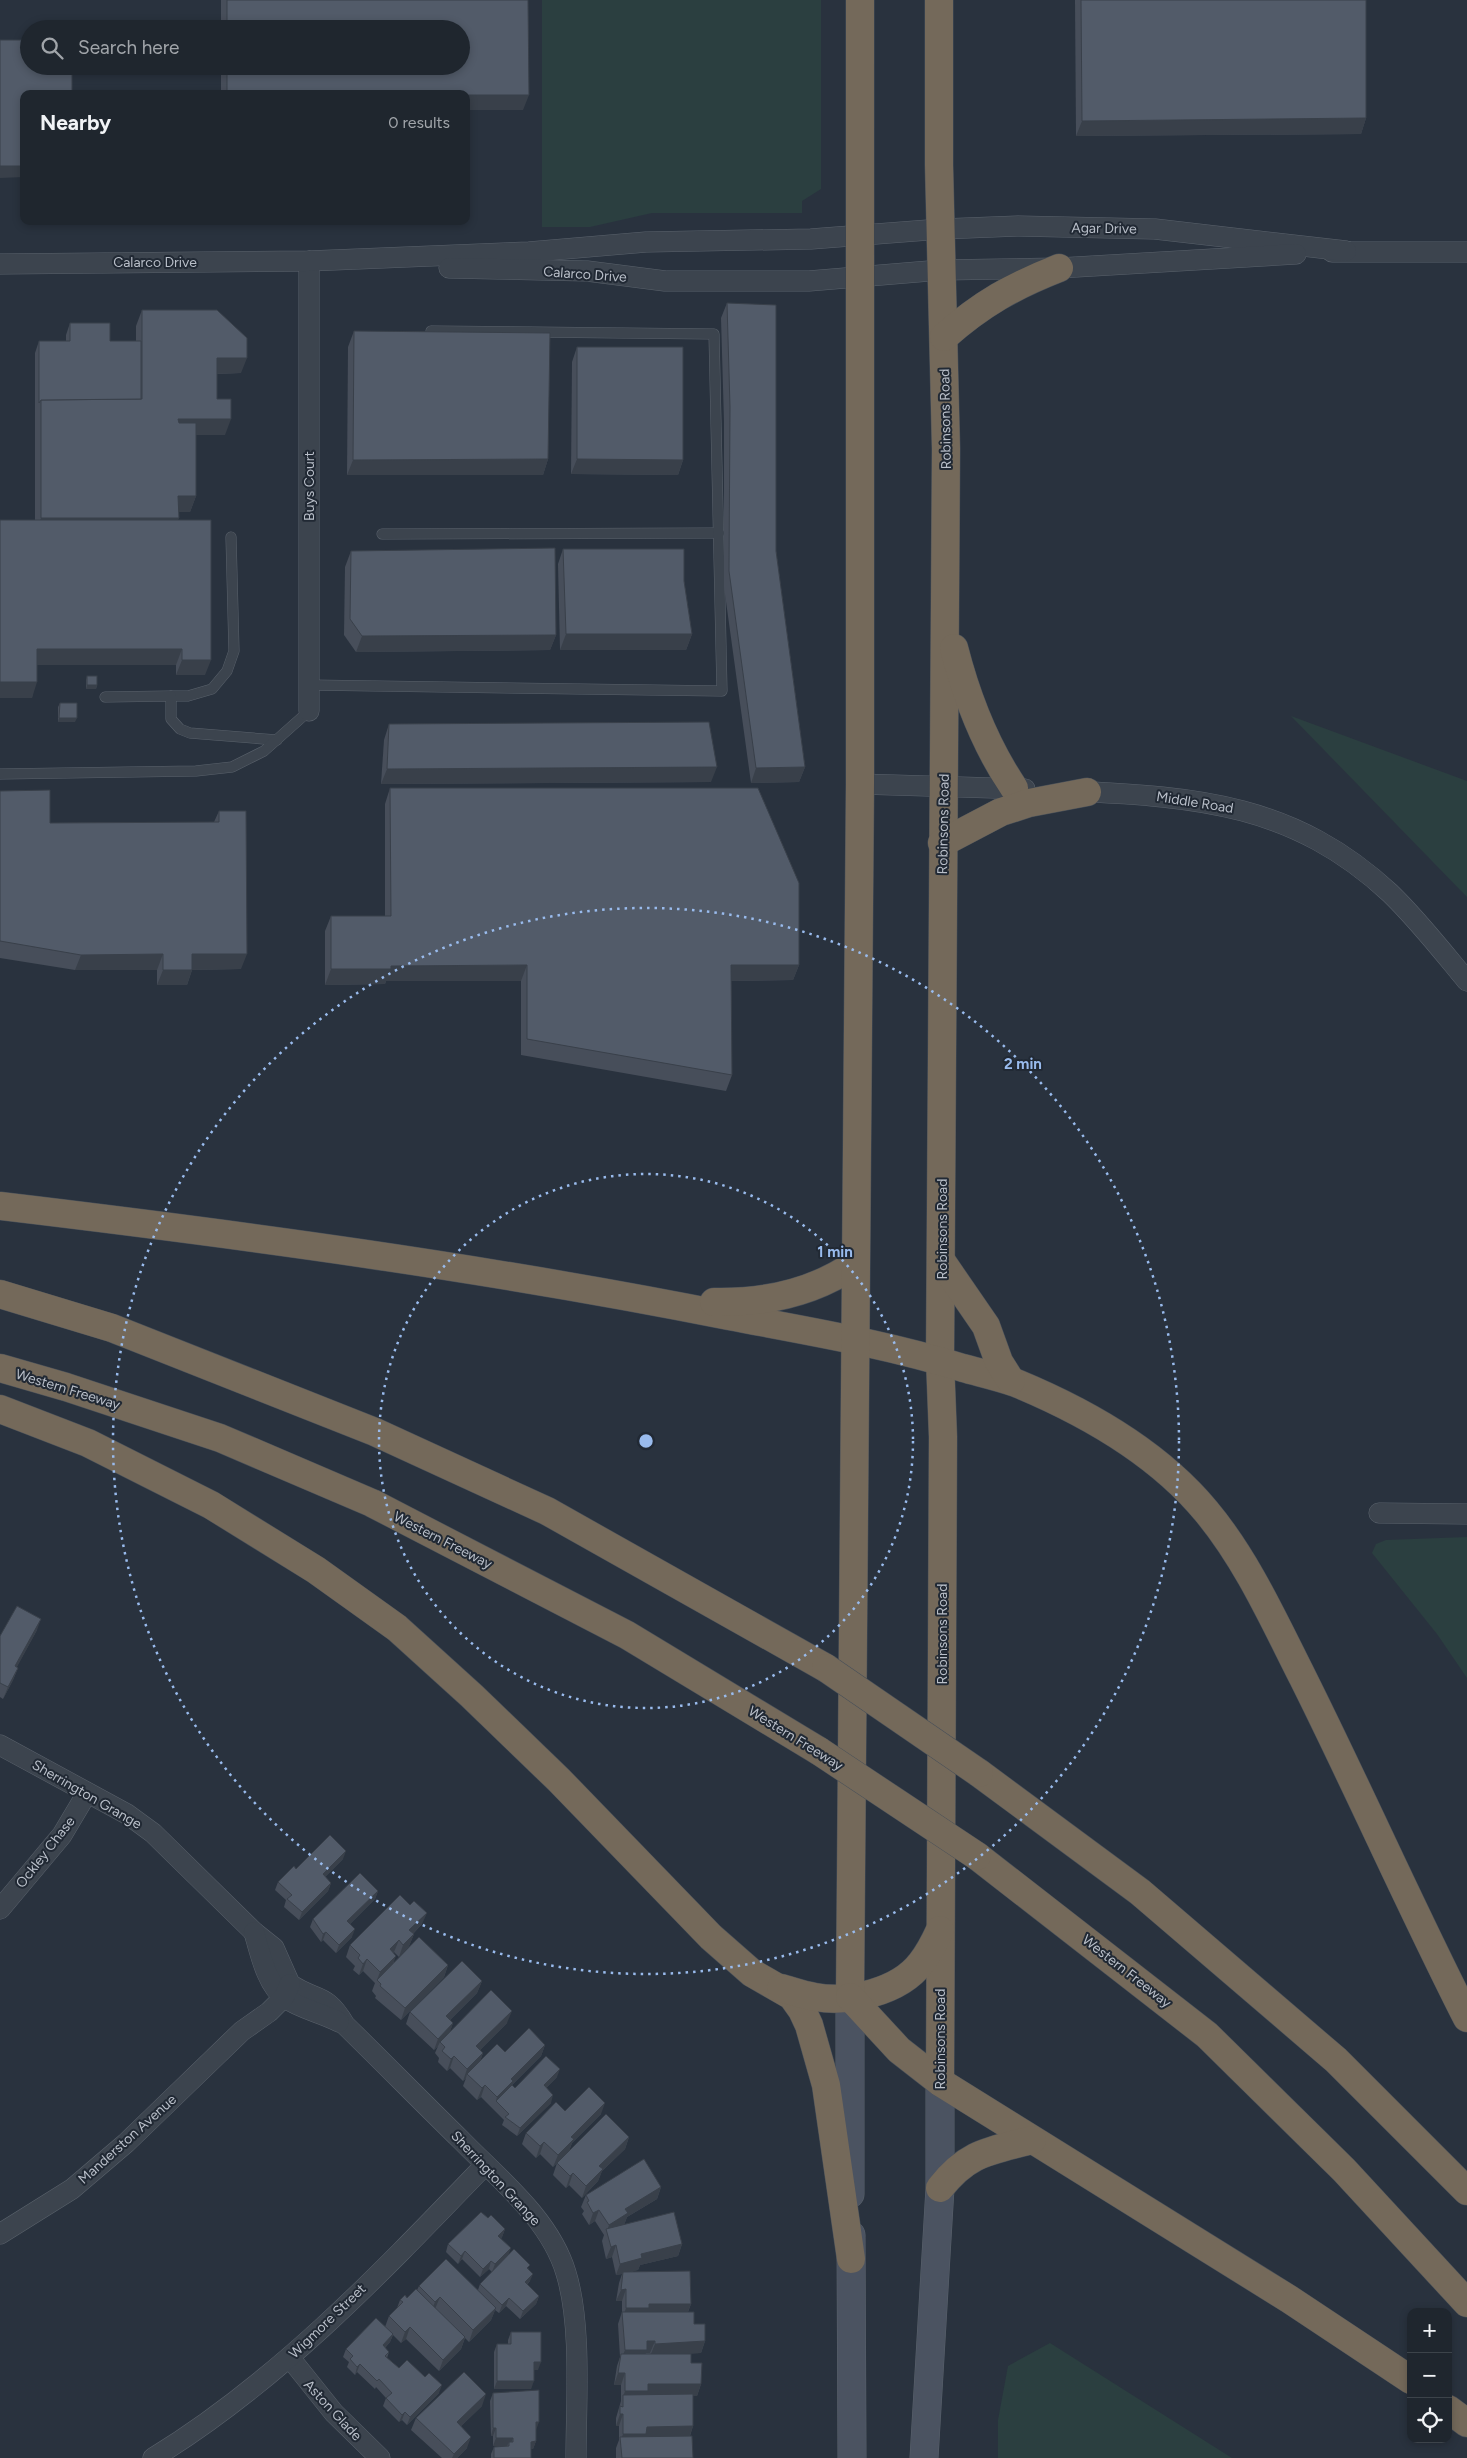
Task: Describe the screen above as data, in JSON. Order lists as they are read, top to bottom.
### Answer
{
  "streets": {
    "highway": ["Robinsons Road", "Western Freeway"],
    "street": [
      "Agar Drive",
      "Calarco Drive",
      "Buys Court",
      "Middle Road",
      "Sherrington Grange",
      "Ockley Chase",
      "Manderston Avenue",
      "Wigmore Street",
      "Aston Glade"
    ]
  },
  "crossings": [
    ["Agar Drive", "Calarco Drive"],
    ["Agar Drive", "Robinsons Road"],
    ["Calarco Drive", "Buys Court"],
    ["Robinsons Road", "Middle Road"],
    ["Sherrington Grange", "Ockley Chase"],
    ["Sherrington Grange", "Manderston Avenue"],
    ["Sherrington Grange", "Wigmore Street"],
    ["Wigmore Street", "Aston Glade"]
  ],
  "page": {
    "search": "Search here",
    "heading": ["Nearby", "0 results"],
    "map_buttons": ["+", "−"]
  },
  "rings": ["2 min", "1 min"]
}
